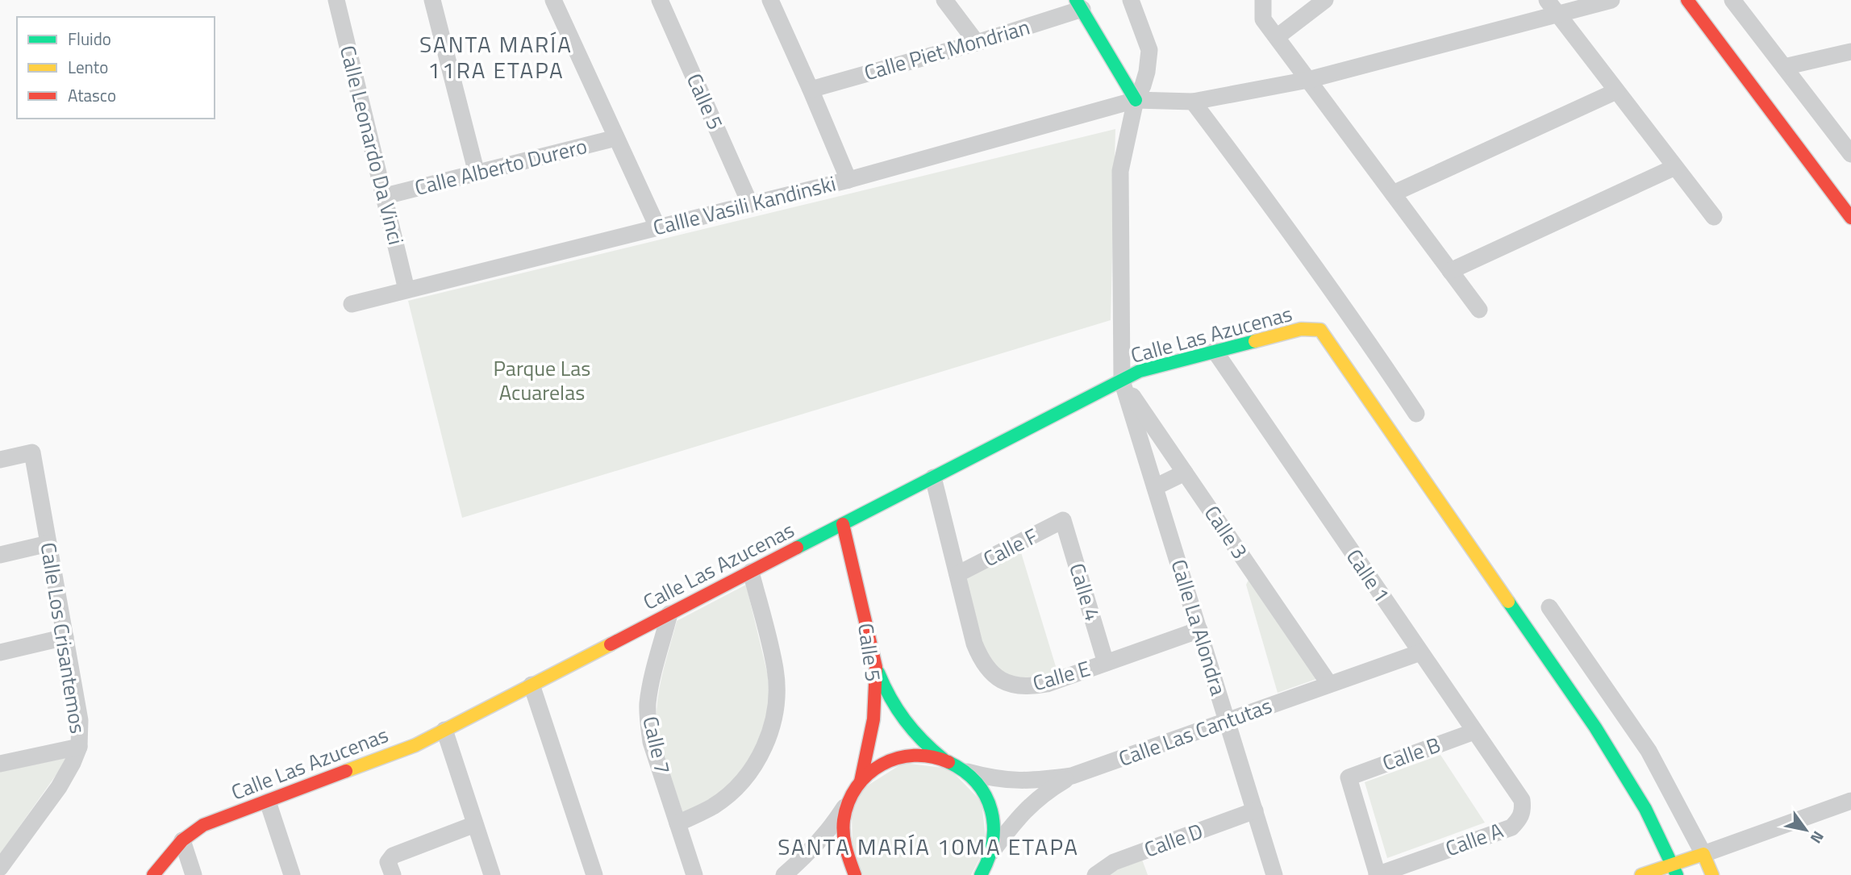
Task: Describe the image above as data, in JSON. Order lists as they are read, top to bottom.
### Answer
{
  "streets": {
    "street": [
      "Calle Piet Mondrian",
      "Calle 5",
      "Calle Leonardo Da Vinci",
      "Calle Alberto Durero",
      "Callle Vasili Kandinski",
      "Calle Las Azucenas",
      "Calle 3",
      "Calle F",
      "Calle 1",
      "Calle 4",
      "Calle La Alondra",
      "Calle Los Crisantemos",
      "Calle E",
      "Calle Las Cantutas",
      "Calle 7",
      "Calle B",
      "Calle A",
      "Calle D"
    ]
  },
  "crossings": [
    ["Calle 5", "Callle Vasili Kandinski"],
    ["Calle 5", "Calle Las Azucenas"],
    ["Calle Leonardo Da Vinci", "Calle Alberto Durero"],
    ["Calle Leonardo Da Vinci", "Callle Vasili Kandinski"],
    ["Callle Vasili Kandinski", "Calle La Alondra"],
    ["Calle Las Azucenas", "Calle 3"],
    ["Calle Las Azucenas", "Calle 1"],
    ["Calle Las Azucenas", "Calle La Alondra"],
    ["Calle Las Azucenas", "Calle E"],
    ["Calle Las Azucenas", "Calle 7"],
    ["Calle 3", "Calle La Alondra"],
    ["Calle 3", "Calle Las Cantutas"],
    ["Calle F", "Calle 4"],
    ["Calle F", "Calle E"],
    ["Calle 1", "Calle Las Cantutas"],
    ["Calle 1", "Calle B"],
    ["Calle 1", "Calle A"],
    ["Calle 4", "Calle E"],
    ["Calle La Alondra", "Calle E"],
    ["Calle La Alondra", "Calle Las Cantutas"],
    ["Calle La Alondra", "Calle D"],
    ["Calle B", "Calle A"]
  ],
  "districts": ["SANTA MARÍA 11RA ETAPA", "SANTA MARÍA 10MA ETAPA"],
  "parks": ["Parque Las Acuarelas"],
  "legend": ["Fluido", "Lento", "Atasco"],
  "north": "bottom right"
}
